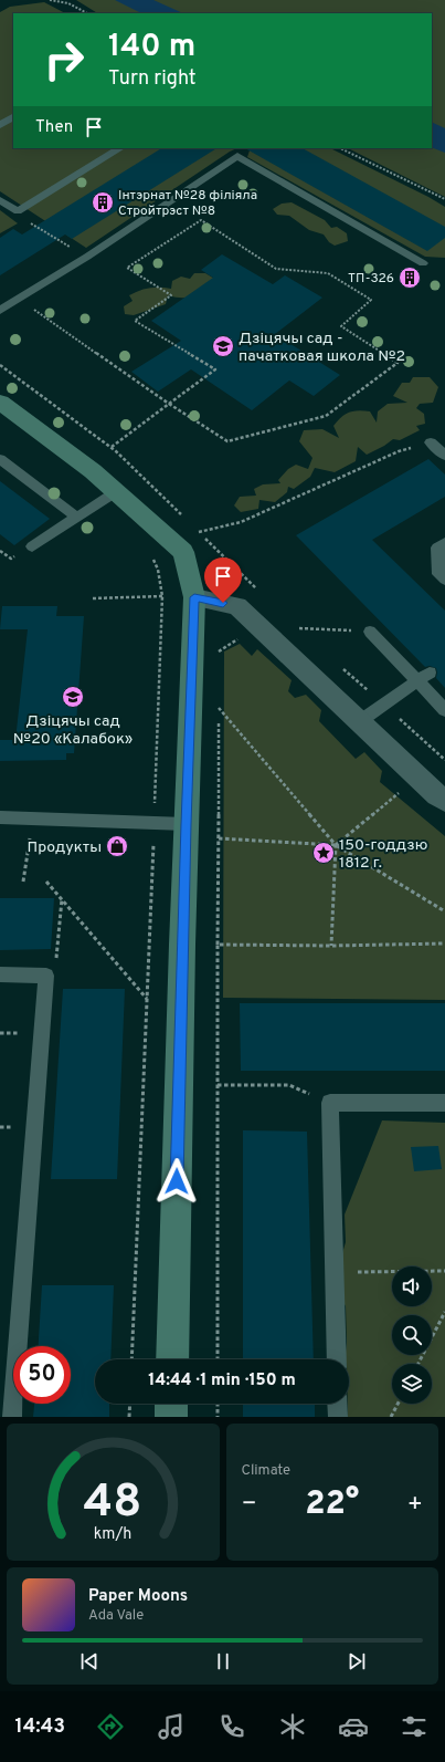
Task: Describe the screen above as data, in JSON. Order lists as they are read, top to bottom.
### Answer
{
  "places": {
    "building": ["Інтэрнат №28 фiлiяла Стройтрэст №8", "ТП-326"],
    "school or university": ["Дзіцячы сад - пачатковая школа №2", "Дзіцячы сад №20 «Калабок»"],
    "shop": ["Продукты"],
    "place": ["150-годдзю 1812 г."]
  },
  "page": {
    "turn": ["140 m", "Turn right"],
    "then": "Then",
    "limit": "50",
    "trip": "14:44 · 1 min · 150 m",
    "tile": "Climate",
    "heat": ["−", "22°", "+"],
    "song": ["Paper Moons", "Ada Vale"],
    "tabs": "14:43",
    "gauge": ["48", "km/h"]
  }
}
